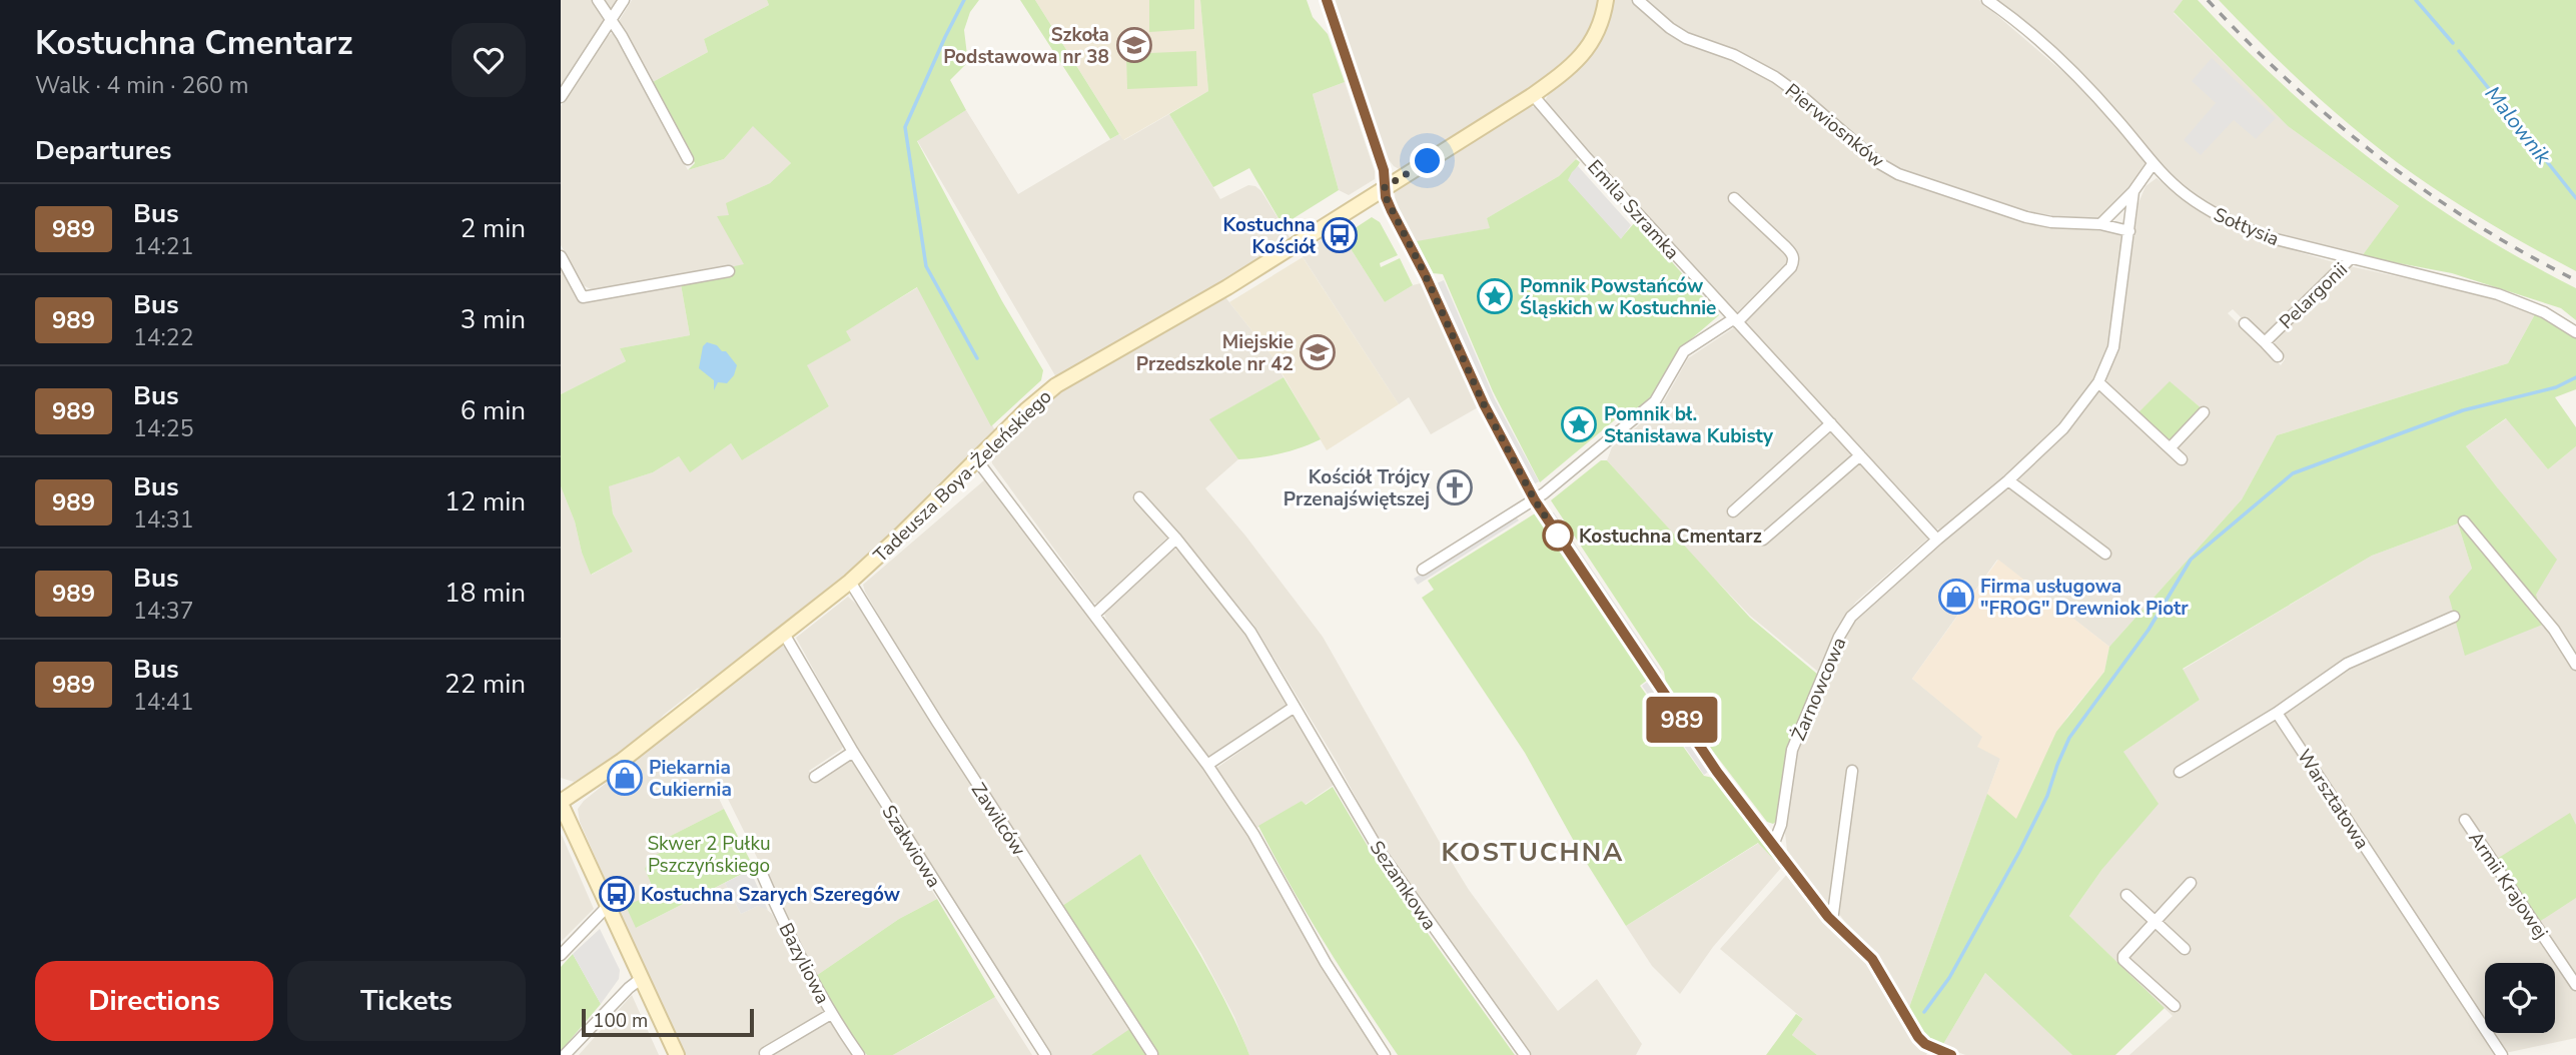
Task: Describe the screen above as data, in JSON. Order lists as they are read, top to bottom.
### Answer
{
  "streets": {
    "street": [
      "Pierwiosnków",
      "Emila Szramka",
      "Sołtysia",
      "Pelargonii",
      "Tadeusza Boya-Żeleńskiego",
      "Żarnowcowa",
      "Warsztatowa",
      "Zawilców",
      "Szałwiowa",
      "Sezamkowa",
      "Armii Krajowej",
      "Bazyliowa"
    ]
  },
  "crossings": [
    ["Pierwiosnków", "Żarnowcowa"],
    ["Emila Szramka", "Tadeusza Boya-Żeleńskiego"],
    ["Emila Szramka", "Żarnowcowa"],
    ["Sołtysia", "Pelargonii"],
    ["Sołtysia", "Żarnowcowa"],
    ["Tadeusza Boya-Żeleńskiego", "Zawilców"],
    ["Tadeusza Boya-Żeleńskiego", "Szałwiowa"]
  ],
  "districts": ["KOSTUCHNA"],
  "water": ["Malownik"],
  "parks": ["Skwer 2 Pułku Pszczyńskiego"],
  "places": {
    "school or university": ["Szkoła Podstawowa nr 38", "Miejskie Przedszkole nr 42"],
    "bus stop": ["Kostuchna Kościół", "Kostuchna Szarych Szeregów"],
    "place": ["Pomnik Powstańców Śląskich w Kostuchnie", "Pomnik bł. Stanisława Kubisty"],
    "church": ["Kościół Trójcy Przenajświętszej"],
    "other": ["Kostuchna Cmentarz"],
    "shop": ["Firma usługowa \"FROG\" Drewniok Piotr", "Piekarnia Cukiernia"]
  },
  "lines": ["bus line 989"],
  "scale_bar": "100 m",
  "page": {
    "heading": [
      ["Kostuchna Cmentarz", "Walk · 4 min · 260 m"],
      "Departures"
    ],
    "on_map": "989",
    "list": [
      {
        "mark": "989",
        "name": "Bus",
        "note": "14:21",
        "value": "2 min"
      },
      {
        "mark": "989",
        "name": "Bus",
        "note": "14:22",
        "value": "3 min"
      },
      {
        "mark": "989",
        "name": "Bus",
        "note": "14:25",
        "value": "6 min"
      },
      {
        "mark": "989",
        "name": "Bus",
        "note": "14:31",
        "value": "12 min"
      },
      {
        "mark": "989",
        "name": "Bus",
        "note": "14:37",
        "value": "18 min"
      },
      {
        "mark": "989",
        "name": "Bus",
        "note": "14:41",
        "value": "22 min"
      }
    ],
    "buttons": ["Directions", "Tickets"],
    "scale": "100 m"
  }
}
